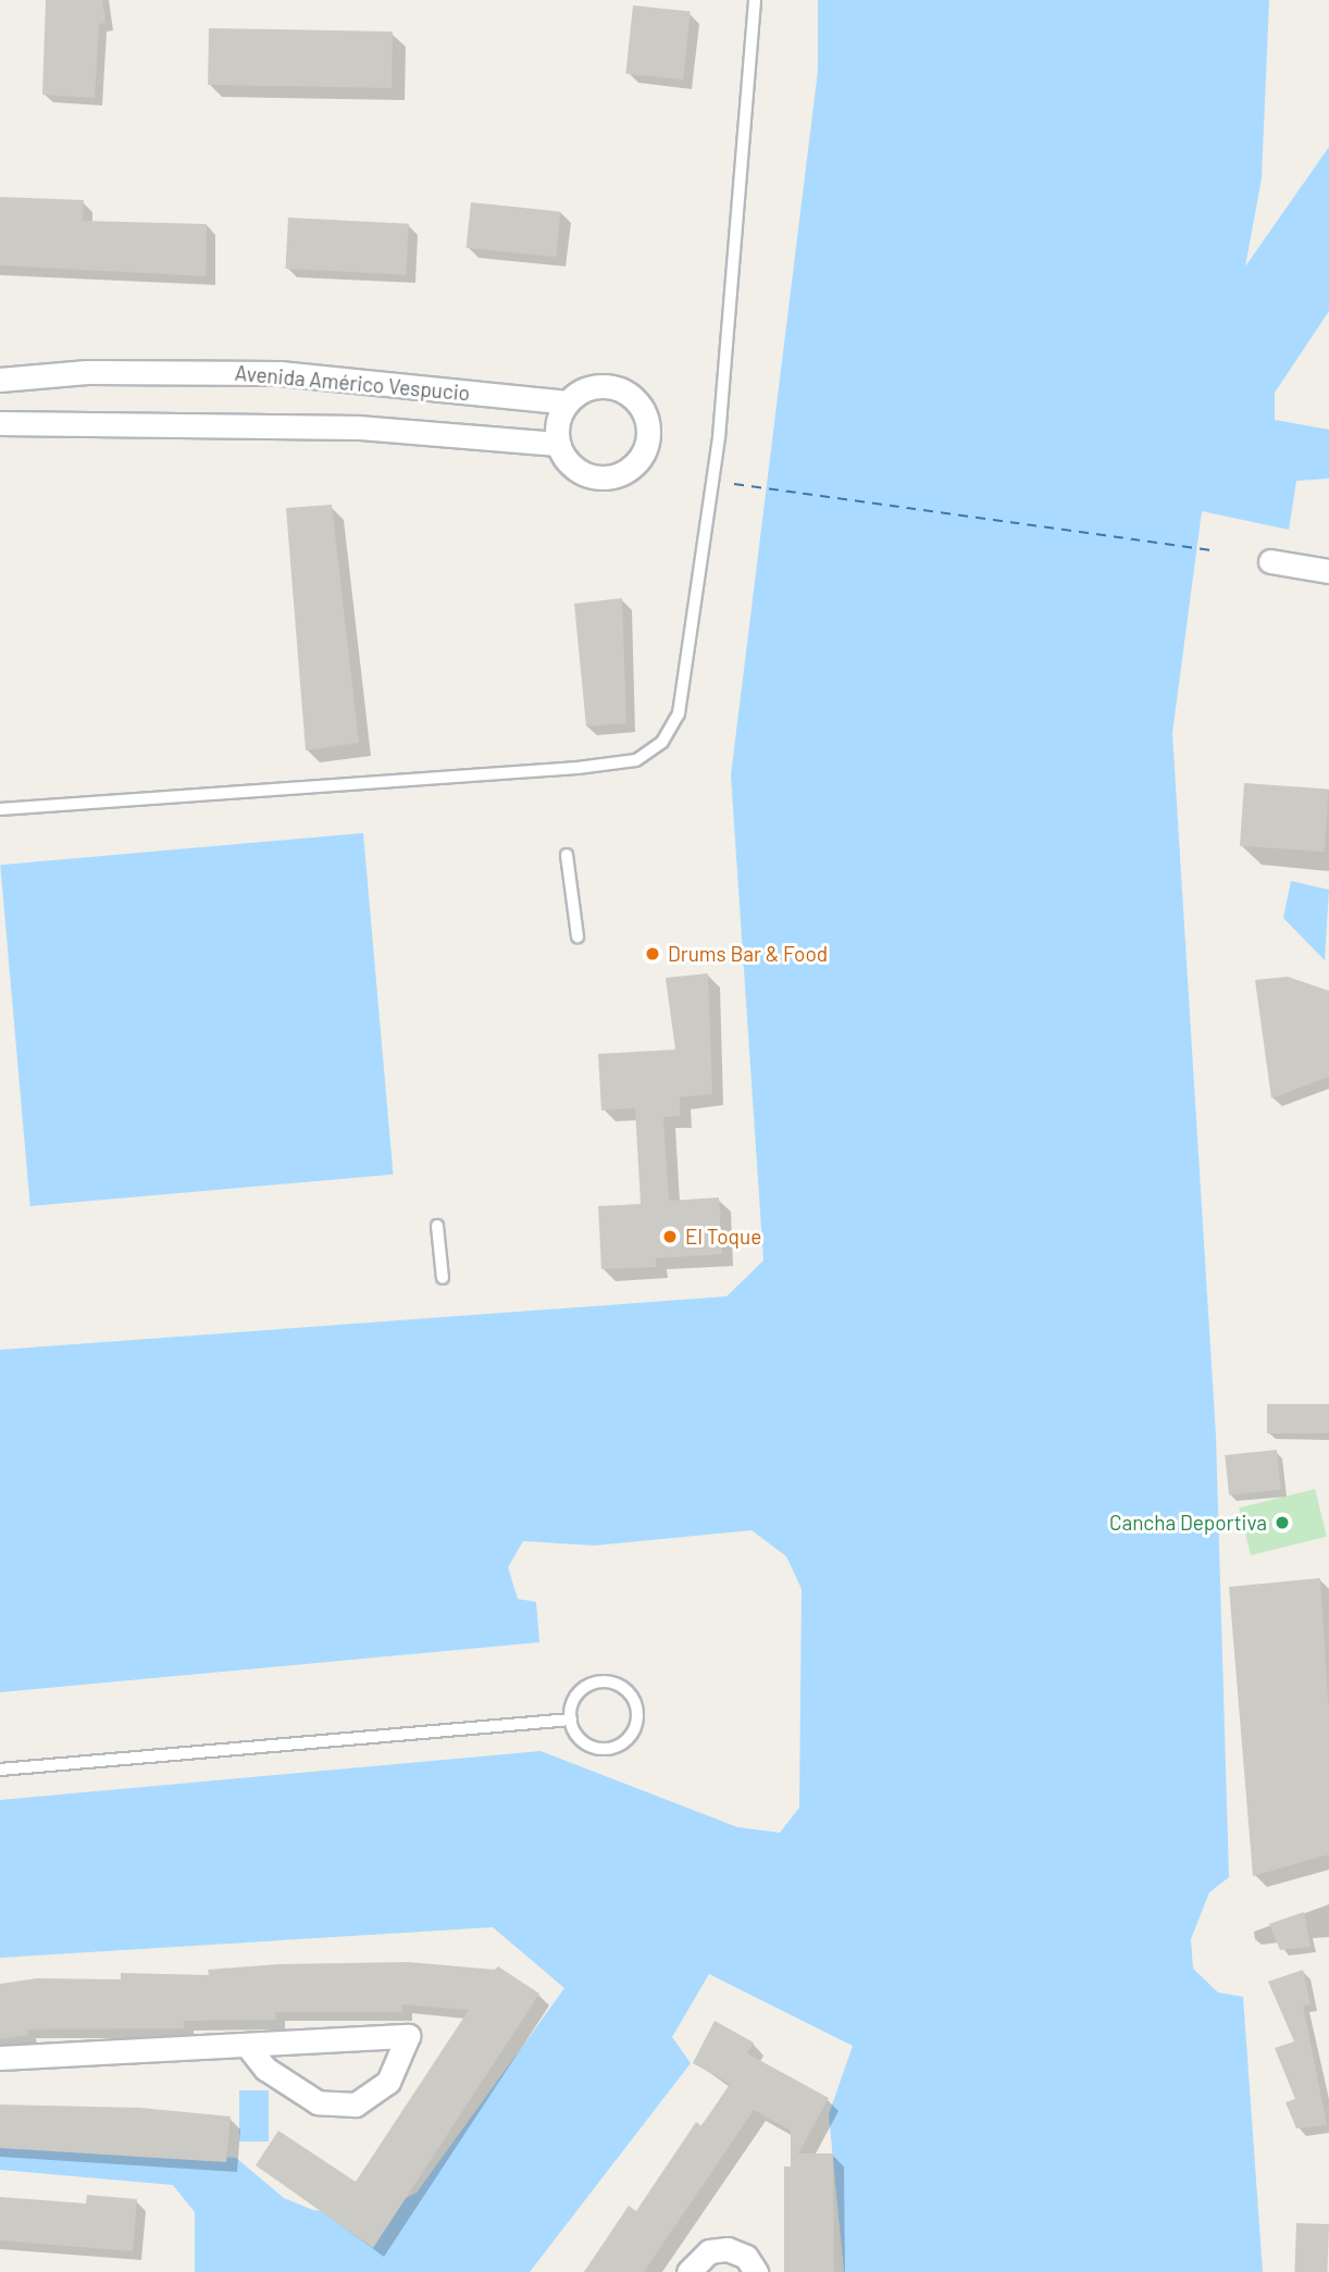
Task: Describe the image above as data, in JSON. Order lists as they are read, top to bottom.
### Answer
{
  "streets": {
    "street": ["Avenida Américo Vespucio"]
  },
  "places": ["Drums Bar & Food", "El Toque", "Cancha Deportiva"]
}
